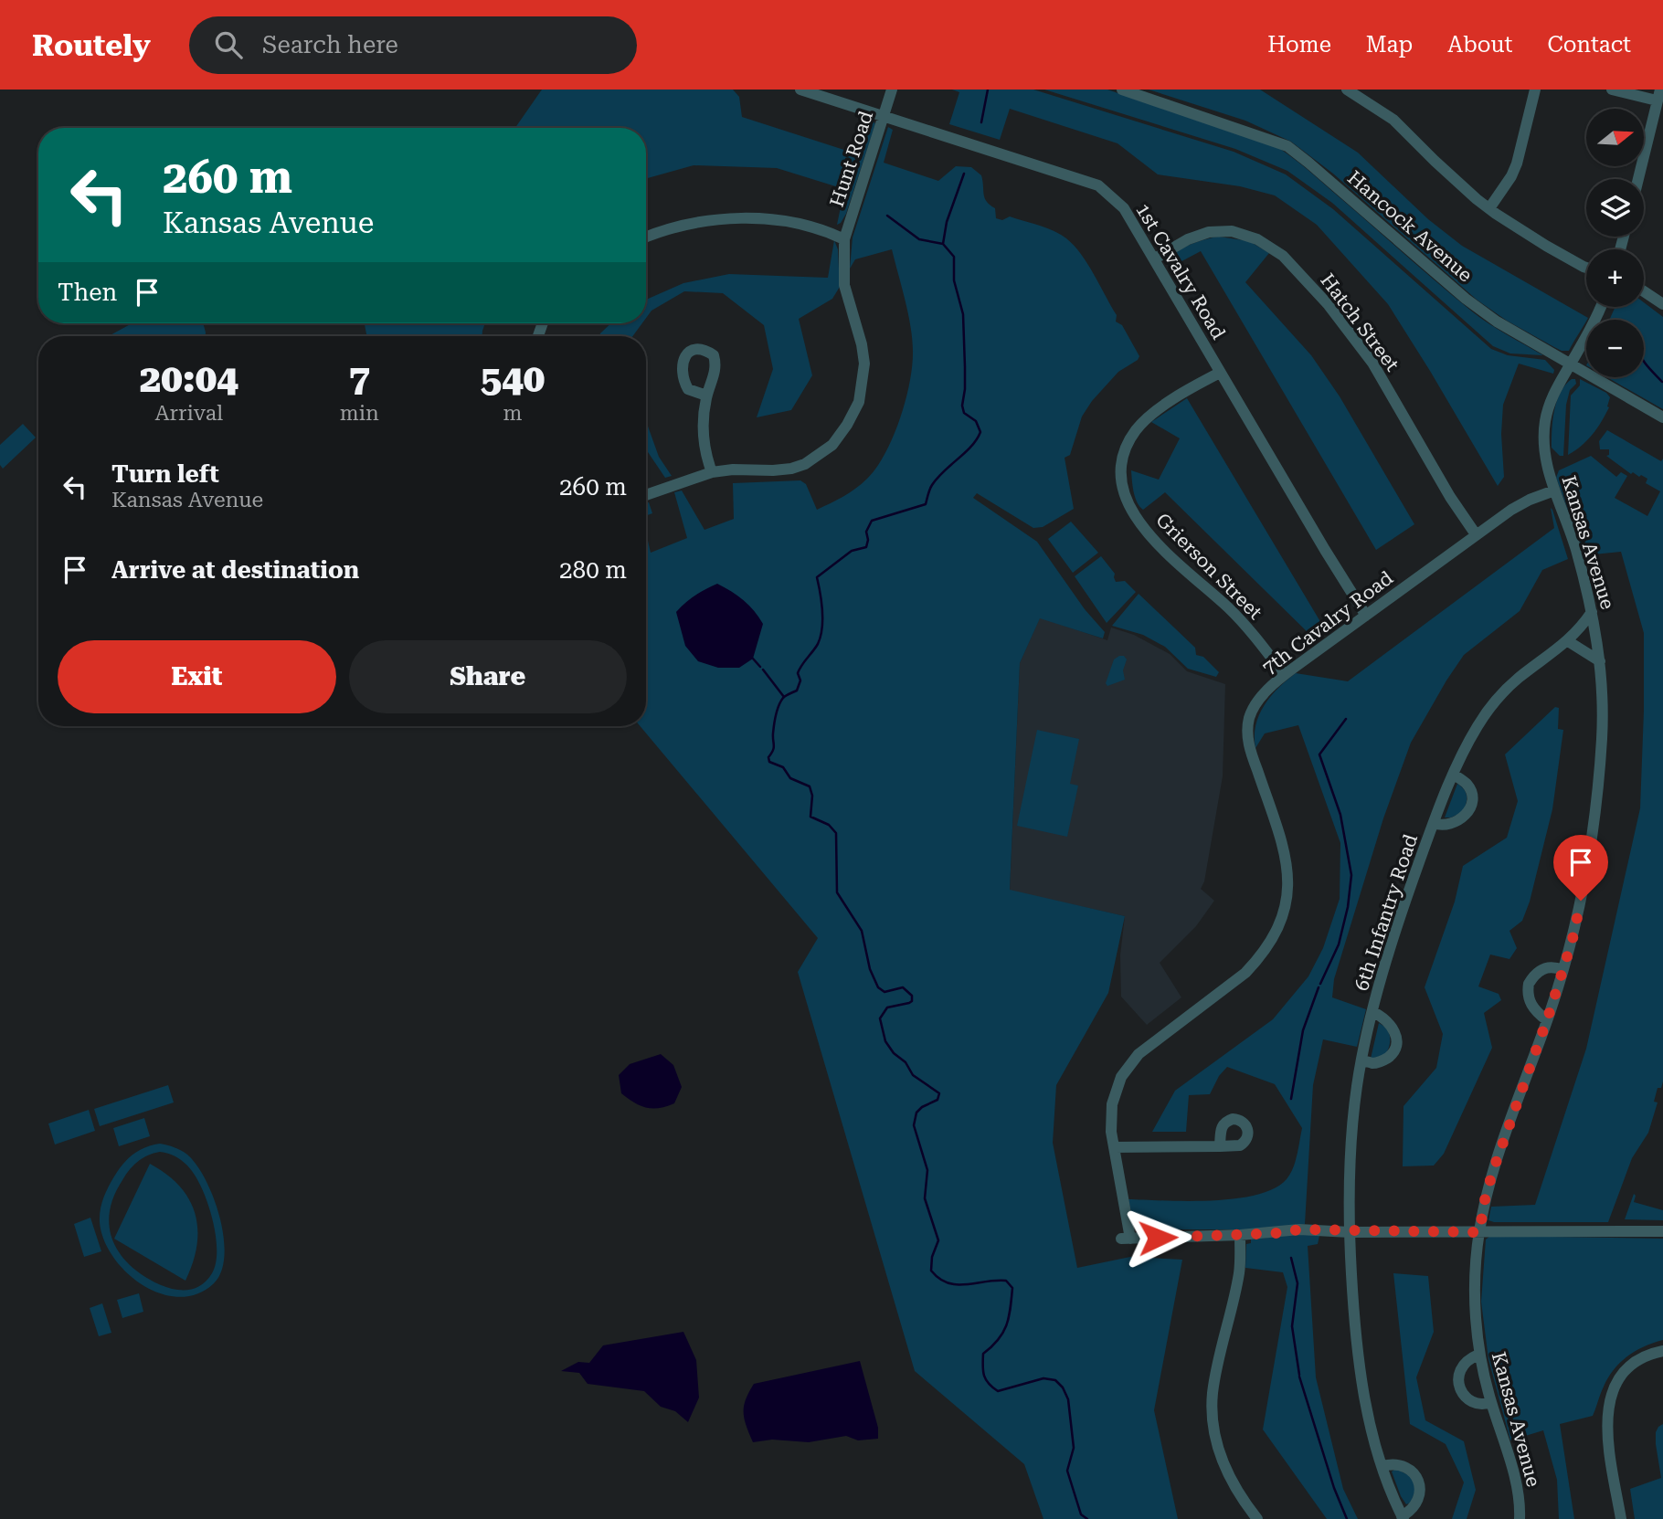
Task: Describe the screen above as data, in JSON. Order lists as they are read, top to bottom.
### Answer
{
  "streets": {
    "street": [
      "Hunt Road",
      "Hancock Avenue",
      "1st Cavalry Road",
      "Hatch Street",
      "Kansas Avenue",
      "Grierson Street",
      "7th Cavalry Road",
      "6th Infantry Road"
    ]
  },
  "crossings": [
    ["Hunt Road", "1st Cavalry Road"],
    ["Hancock Avenue", "Kansas Avenue"],
    ["1st Cavalry Road", "Hatch Street"],
    ["1st Cavalry Road", "Grierson Street"],
    ["1st Cavalry Road", "7th Cavalry Road"],
    ["Hatch Street", "7th Cavalry Road"],
    ["Kansas Avenue", "7th Cavalry Road"],
    ["Kansas Avenue", "6th Infantry Road"],
    ["Grierson Street", "7th Cavalry Road"]
  ],
  "north": "right",
  "page": {
    "header": "Routely",
    "search": "Search here",
    "nav": [
      "Home",
      "Map",
      "About",
      "Contact"
    ],
    "map_buttons": ["+", "−"],
    "turn": ["260 m", "Kansas Avenue"],
    "then": "Then",
    "eta": [
      "20:04",
      "Arrival",
      "7",
      "min",
      "540",
      "m"
    ],
    "list": [
      {
        "name": "Turn left",
        "note": "Kansas Avenue",
        "value": "260 m"
      },
      {
        "name": "Arrive at destination",
        "value": "280 m"
      }
    ],
    "buttons": ["Exit", "Share"]
  }
}
